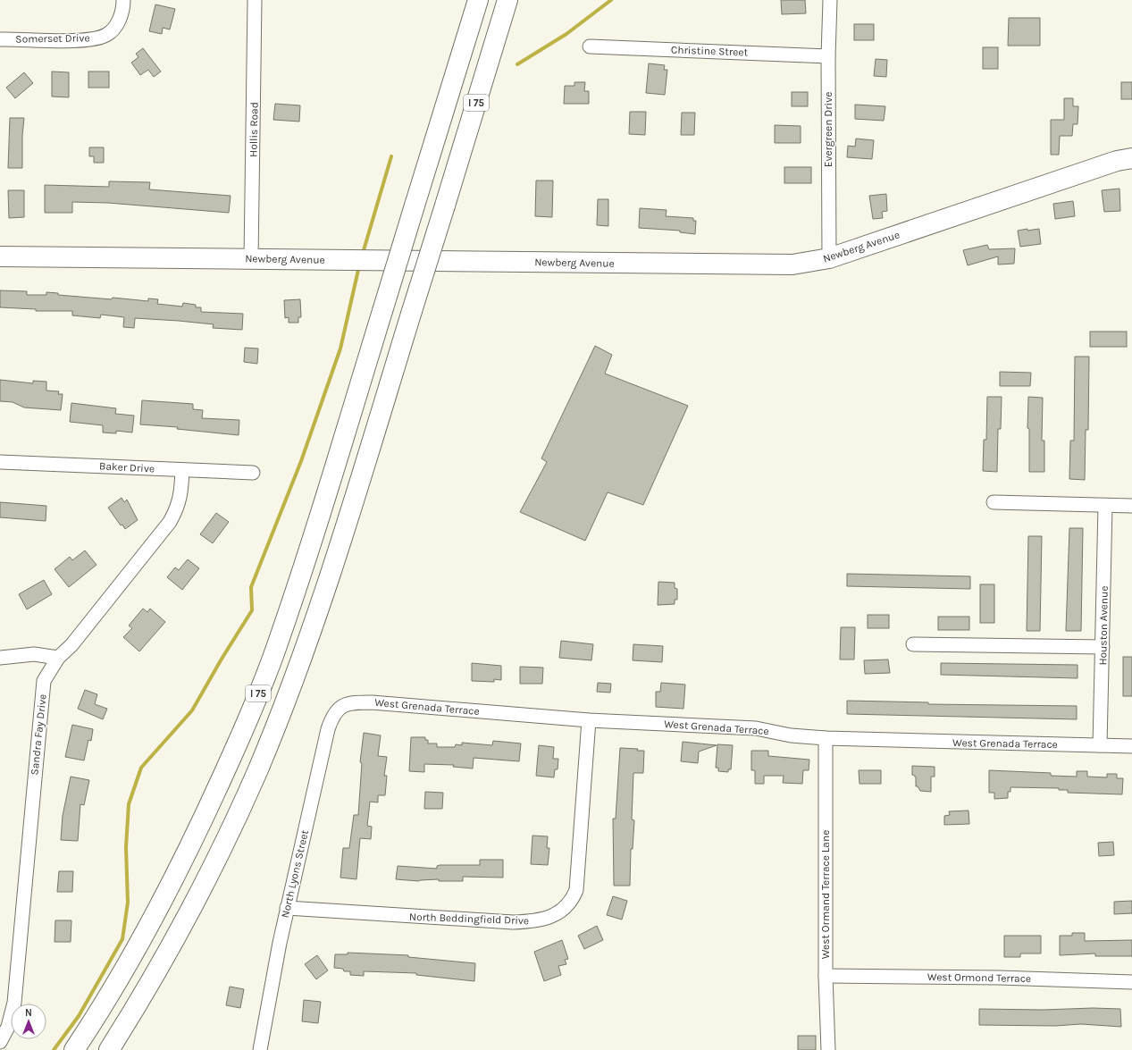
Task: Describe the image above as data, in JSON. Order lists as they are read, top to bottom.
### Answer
{
  "streets": {
    "main road": ["I 75", "Newberg Avenue"],
    "street": [
      "Somerset Drive",
      "Christine Street",
      "Hollis Road",
      "Evergreen Drive",
      "Baker Drive",
      "Houston Avenue",
      "West Grenada Terrace",
      "Sandra Fay Drive",
      "North Lyons Street",
      "West Ormand Terrace Lane",
      "North Beddingfield Drive",
      "West Ormond Terrace"
    ]
  },
  "crossings": [
    ["Christine Street", "Evergreen Drive"],
    ["Hollis Road", "Newberg Avenue"],
    ["Evergreen Drive", "Newberg Avenue"],
    ["Baker Drive", "Sandra Fay Drive"],
    ["Houston Avenue", "West Grenada Terrace"],
    ["West Grenada Terrace", "North Lyons Street"],
    ["West Grenada Terrace", "West Ormand Terrace Lane"],
    ["West Grenada Terrace", "North Beddingfield Drive"],
    ["North Lyons Street", "North Beddingfield Drive"],
    ["West Ormand Terrace Lane", "West Ormond Terrace"]
  ],
  "north": "top"
}
